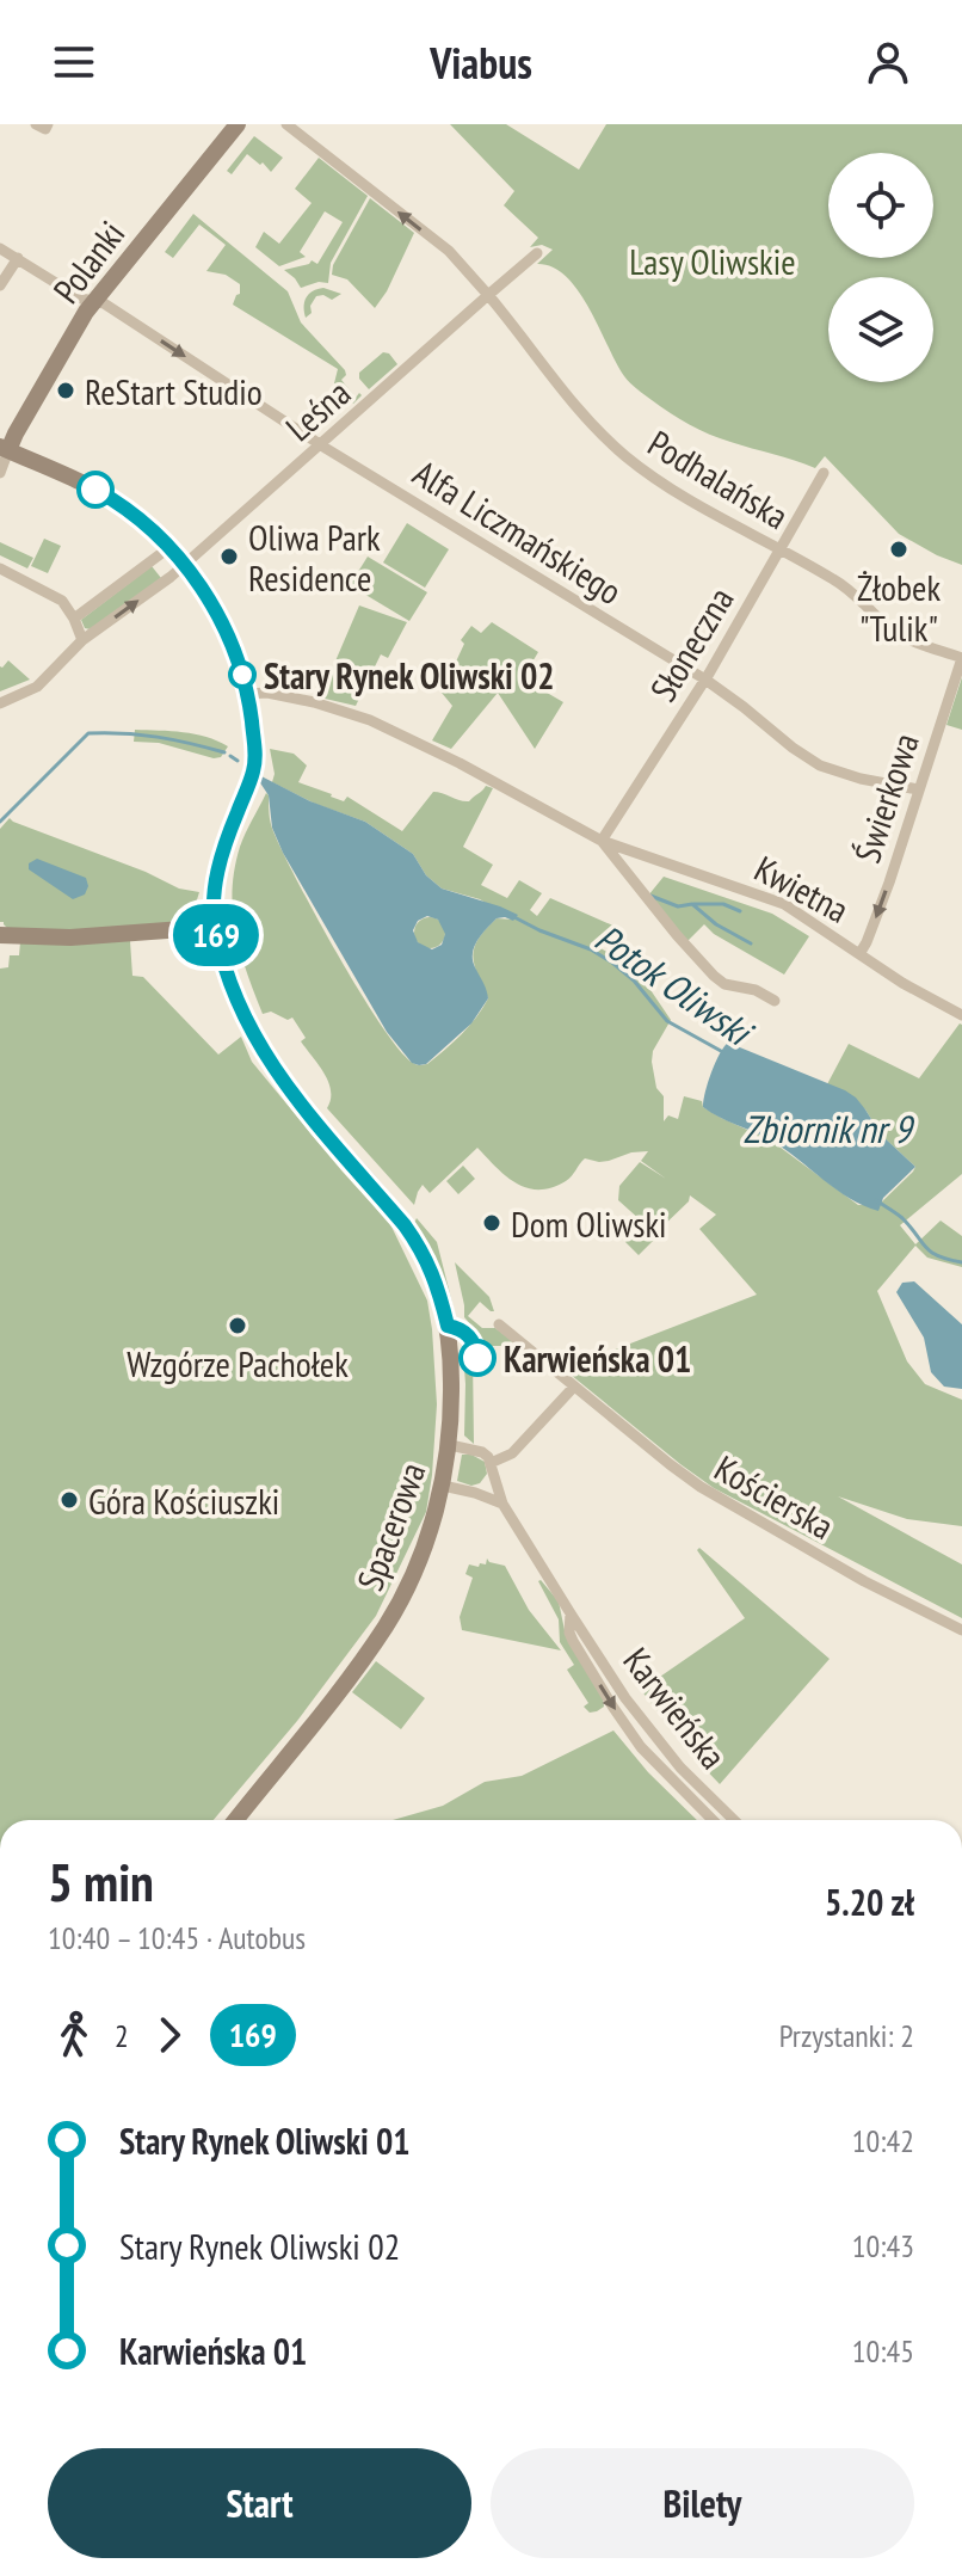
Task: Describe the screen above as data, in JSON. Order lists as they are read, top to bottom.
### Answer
{
  "streets": {
    "main road": ["Polanki", "Spacerowa"],
    "street": [
      "Leśna",
      "Podhalańska",
      "Alfa Liczmańskiego",
      "Słoneczna",
      "Świerkowa",
      "Kwietna",
      "Kościerska",
      "Karwieńska"
    ]
  },
  "crossings": [
    ["Polanki", "Alfa Liczmańskiego"],
    ["Polanki", "Spacerowa"],
    ["Leśna", "Podhalańska"],
    ["Leśna", "Alfa Liczmańskiego"],
    ["Leśna", "Spacerowa"],
    ["Podhalańska", "Słoneczna"],
    ["Podhalańska", "Świerkowa"],
    ["Alfa Liczmańskiego", "Słoneczna"],
    ["Alfa Liczmańskiego", "Świerkowa"],
    ["Słoneczna", "Kwietna"],
    ["Świerkowa", "Kwietna"],
    ["Kwietna", "Spacerowa"]
  ],
  "one_way": ["Świerkowa"],
  "water": ["Potok Oliwski", "Zbiornik nr 9"],
  "parks": ["Lasy Oliwskie"],
  "places": [
    "ReStart Studio",
    "Żłobek \"Tulik\"",
    "Oliwa Park Residence",
    "Stary Rynek Oliwski 02",
    "Dom Oliwski",
    "Wzgórze Pachołek",
    "Karwieńska 01",
    "Góra Kościuszki"
  ],
  "lines": ["bus line 169"],
  "page": {
    "header": "Viabus",
    "on_map": "169",
    "heading": ["5 min", "10:40 – 10:45 · Autobus", "5.20 zł"],
    "legs": ["2", "169", "Przystanki: 2"],
    "list": [
      {
        "name": "Stary Rynek Oliwski 01",
        "value": "10:42"
      },
      {
        "name": "Stary Rynek Oliwski 02",
        "value": "10:43"
      },
      {
        "name": "Karwieńska 01",
        "value": "10:45"
      }
    ],
    "buttons": ["Start", "Bilety"]
  }
}
